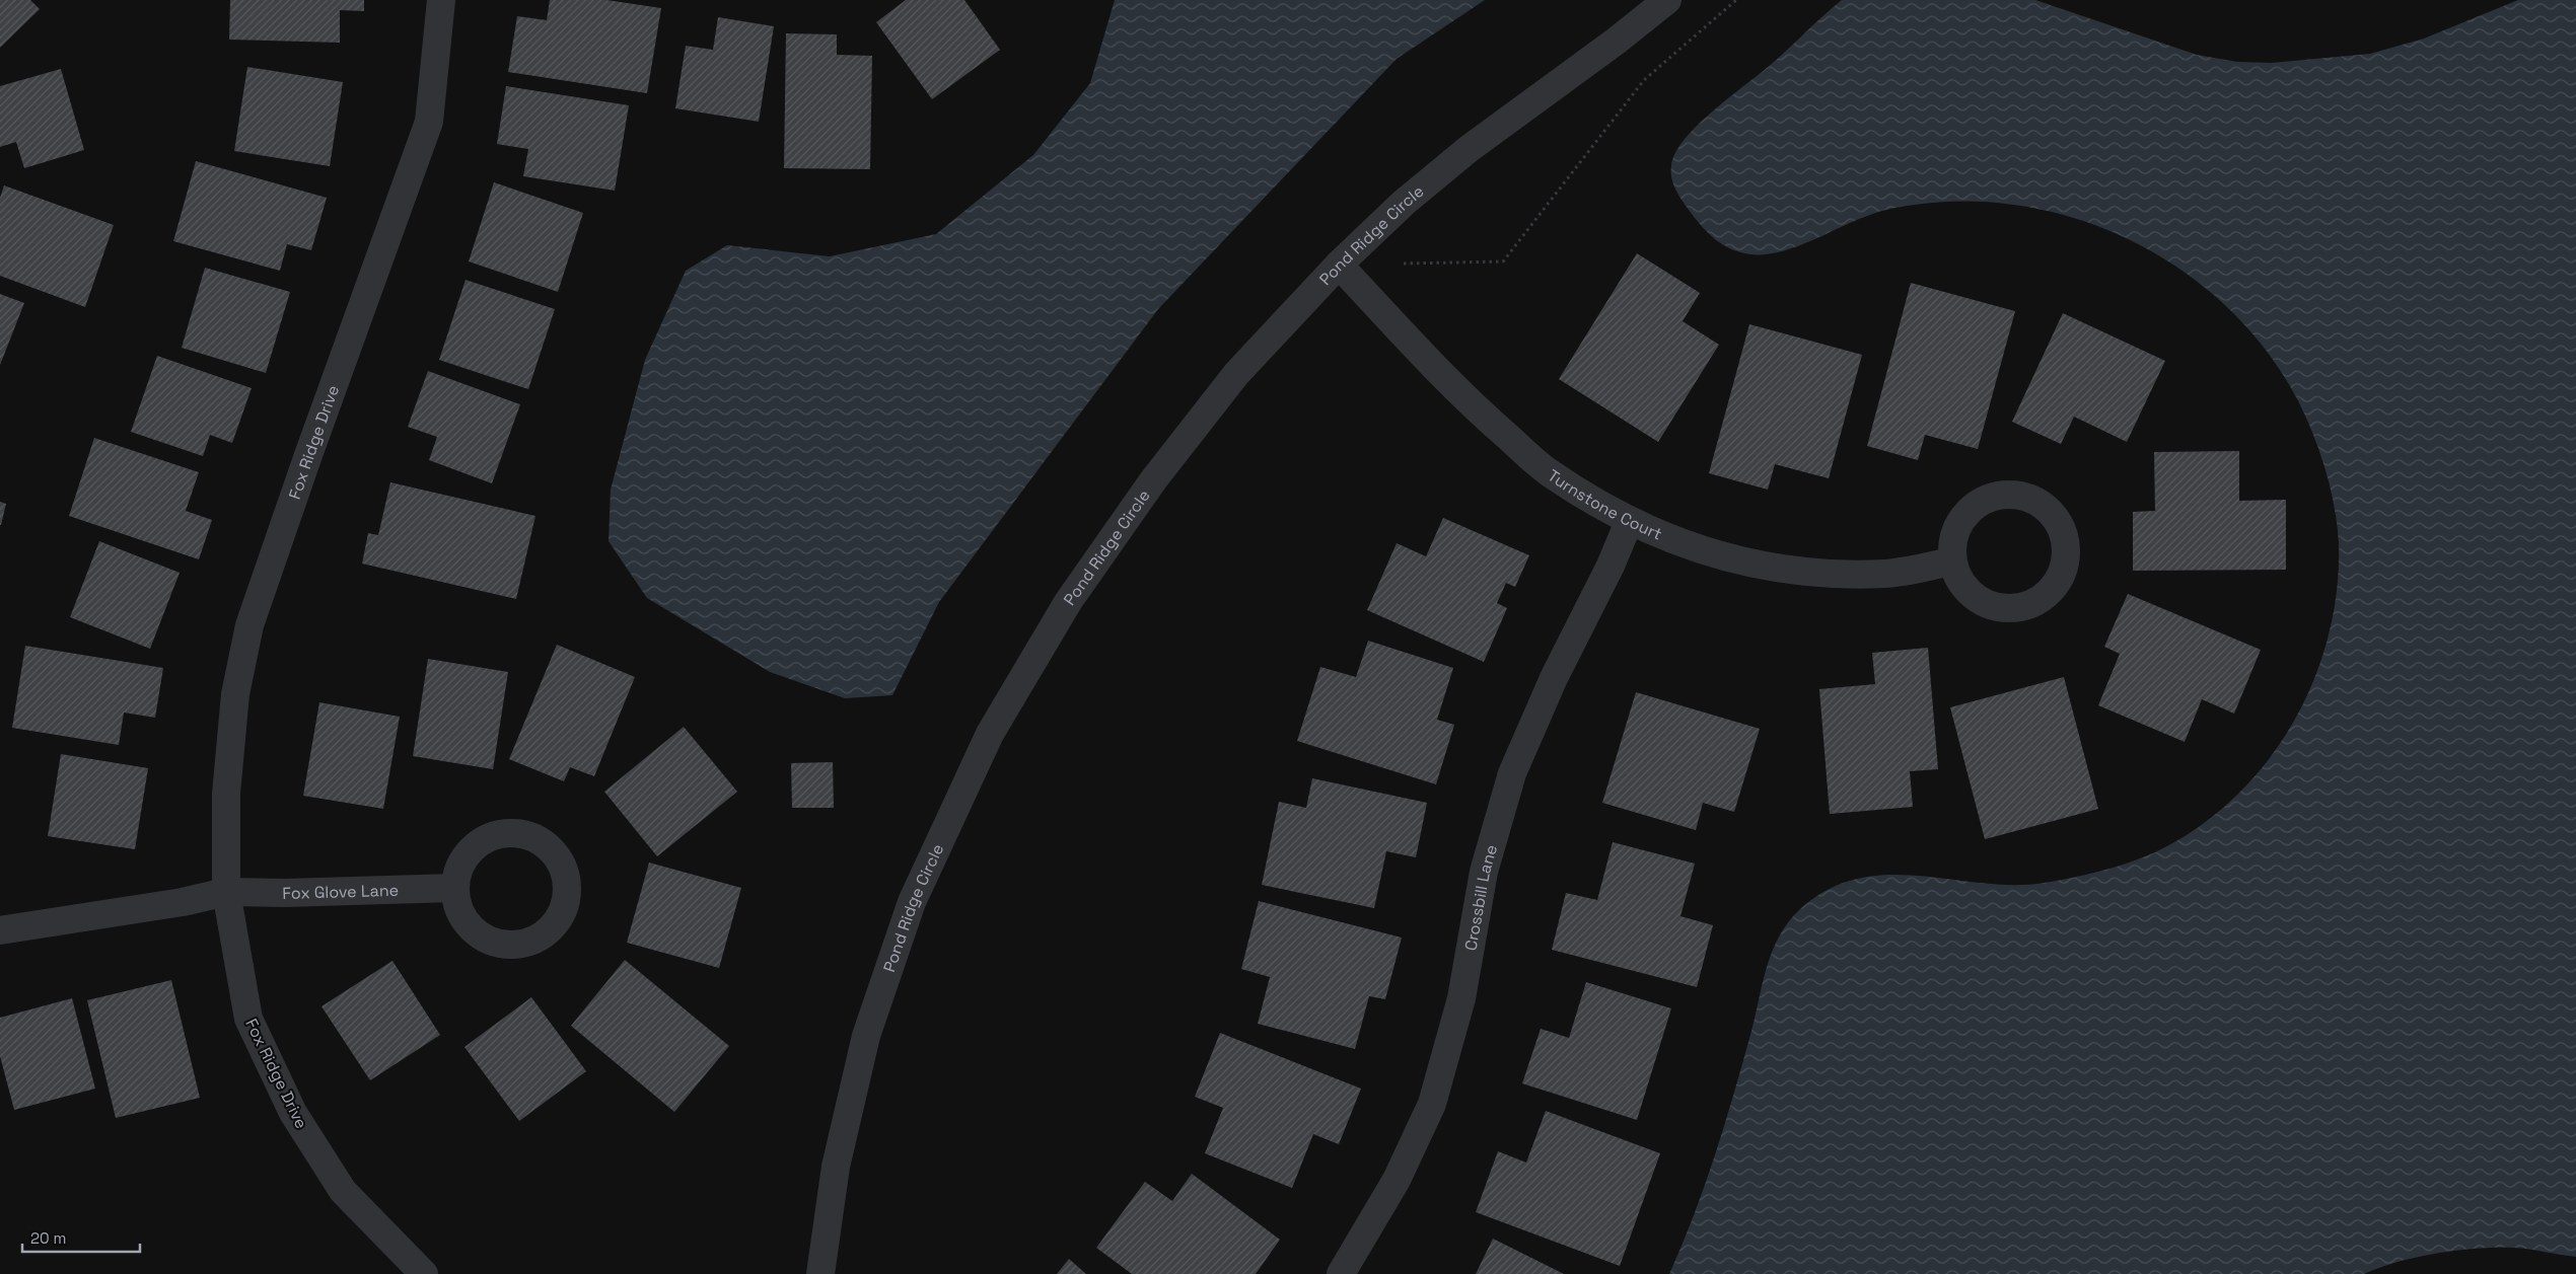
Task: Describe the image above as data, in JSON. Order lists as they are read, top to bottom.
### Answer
{
  "streets": {
    "street": [
      "Pond Ridge Circle",
      "Fox Ridge Drive",
      "Turnstone Court",
      "Fox Glove Lane",
      "Crossbill Lane"
    ]
  },
  "crossings": [
    ["Pond Ridge Circle", "Turnstone Court"],
    ["Fox Ridge Drive", "Fox Glove Lane"],
    ["Turnstone Court", "Crossbill Lane"]
  ],
  "scale_bar": "20 m"
}
